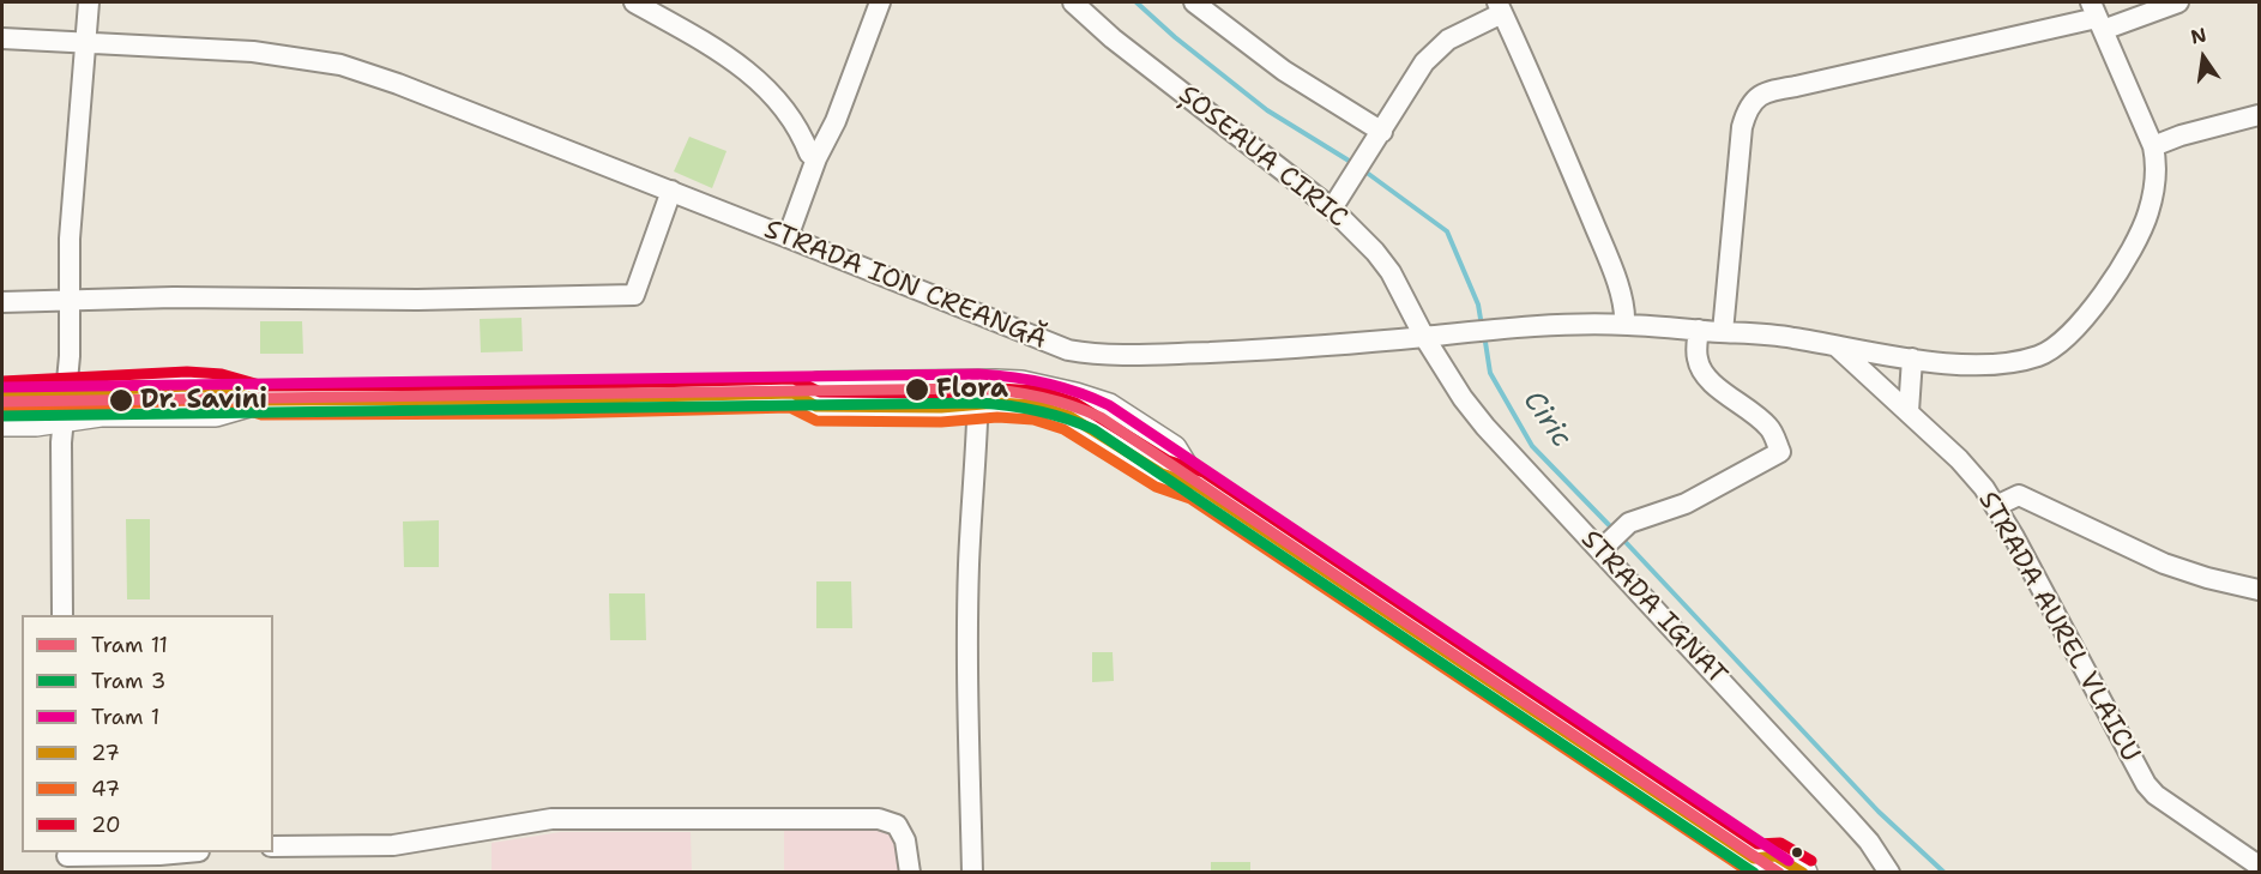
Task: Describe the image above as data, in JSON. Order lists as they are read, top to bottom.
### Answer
{
  "streets": {
    "street": [
      "ȘOSEAUA CIRIC",
      "STRADA ION CREANGĂ",
      "STRADA IGNAT",
      "STRADA AUREL VLAICU"
    ]
  },
  "crossings": [
    ["ȘOSEAUA CIRIC", "STRADA ION CREANGĂ"],
    ["ȘOSEAUA CIRIC", "STRADA IGNAT"],
    ["STRADA ION CREANGĂ", "STRADA IGNAT"],
    ["STRADA ION CREANGĂ", "STRADA AUREL VLAICU"]
  ],
  "water": ["Ciric"],
  "places": ["Flora", "Dr. Savini"],
  "lines": [
    "transit line 20",
    "tram line 1",
    "transit line 27",
    "tram line 11",
    "transit line 47",
    "tram line 3"
  ],
  "legend": [
    "Tram 11",
    "Tram 3",
    "Tram 1",
    "27",
    "47",
    "20"
  ],
  "north": "top"
}
